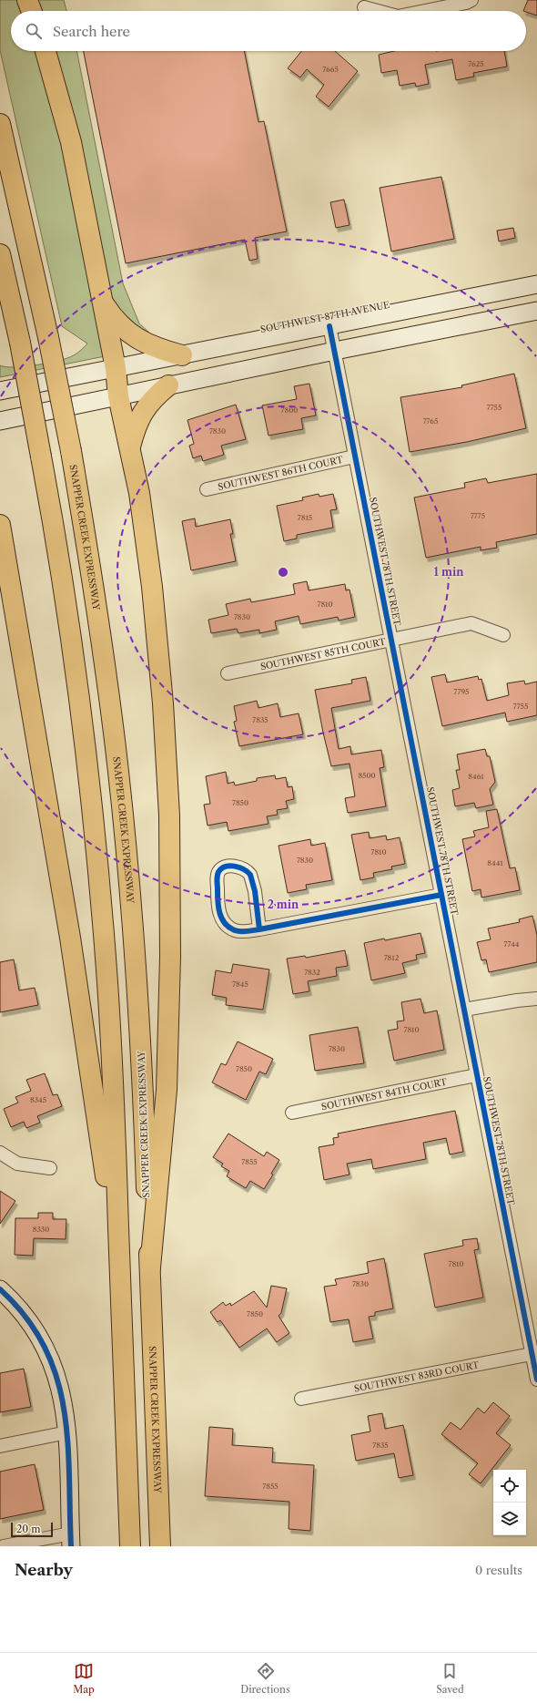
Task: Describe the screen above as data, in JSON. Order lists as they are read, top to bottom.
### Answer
{
  "streets": {
    "highway": ["SNAPPER CREEK EXPRESSWAY"],
    "main road": ["SOUTHWEST 87TH AVENUE"],
    "street": [
      "SOUTHWEST 86TH COURT",
      "SOUTHWEST 78TH STREET",
      "SOUTHWEST 85TH COURT",
      "SOUTHWEST 84TH COURT",
      "SOUTHWEST 83RD COURT"
    ]
  },
  "crossings": [
    ["SOUTHWEST 87TH AVENUE", "SOUTHWEST 78TH STREET"],
    ["SOUTHWEST 86TH COURT", "SOUTHWEST 78TH STREET"],
    ["SOUTHWEST 78TH STREET", "SOUTHWEST 85TH COURT"],
    ["SOUTHWEST 78TH STREET", "SOUTHWEST 84TH COURT"],
    ["SOUTHWEST 78TH STREET", "SOUTHWEST 83RD COURT"]
  ],
  "house_numbers": [
    "7625",
    "7665",
    "7755",
    "7800",
    "7765",
    "7830",
    "7775",
    "7815",
    "7810",
    "7830",
    "7795",
    "7755",
    "7835",
    "8500",
    "8461",
    "7850",
    "7810",
    "7830",
    "8441",
    "7744",
    "7812",
    "7832",
    "7845",
    "7810",
    "7830",
    "7850",
    "8345",
    "7855",
    "8330",
    "7810",
    "7830",
    "7850",
    "7835",
    "7855"
  ],
  "scale_bar": "20 m",
  "page": {
    "search": "Search here",
    "scale": "20 m",
    "heading": ["Nearby", "0 results"],
    "nav": ["Map", "Directions", "Saved"]
  },
  "rings": ["1 min", "2 min"]
}
